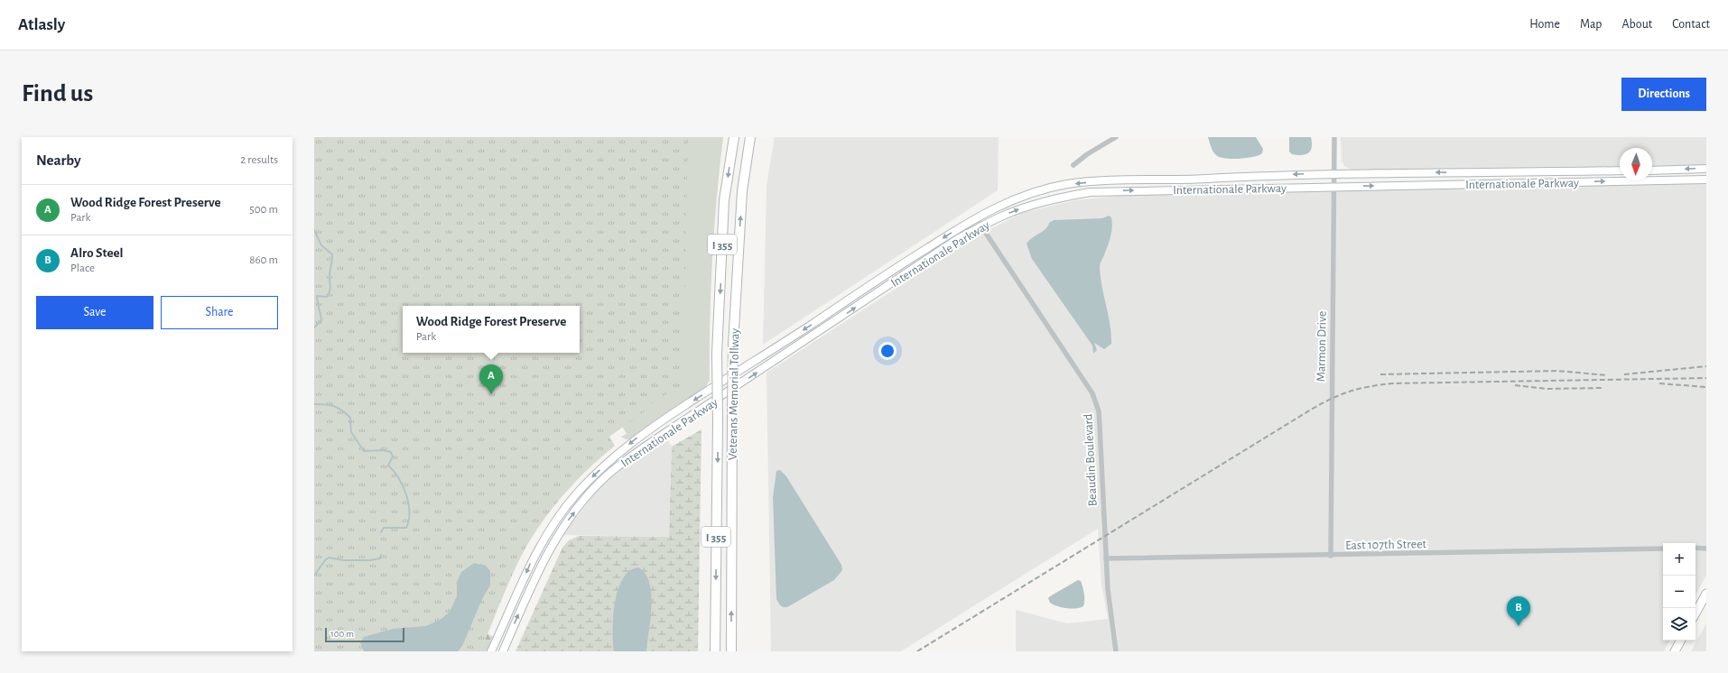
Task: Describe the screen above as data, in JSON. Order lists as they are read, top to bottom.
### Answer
{
  "streets": {
    "highway": ["I 355", "Veterans Memorial Tollway"],
    "street": [
      "Internationale Parkway",
      "Marmon Drive",
      "Beaudin Boulevard",
      "East 107th Street"
    ]
  },
  "crossings": [
    ["Internationale Parkway", "Marmon Drive"],
    ["Internationale Parkway", "Beaudin Boulevard"],
    ["Marmon Drive", "East 107th Street"],
    ["Beaudin Boulevard", "East 107th Street"]
  ],
  "scale_bar": "100 m",
  "north": "bottom",
  "page": {
    "header": "Atlasly",
    "nav": [
      "Home",
      "Map",
      "About",
      "Contact"
    ],
    "buttons": [
      "Directions",
      ["Save", "Share"]
    ],
    "title": "Find us",
    "heading": ["Nearby", "2 results"],
    "list": [
      {
        "mark": "A",
        "name": "Wood Ridge Forest Preserve",
        "note": "Park",
        "value": "500 m"
      },
      {
        "mark": "B",
        "name": "Alro Steel",
        "note": "Place",
        "value": "860 m"
      }
    ],
    "popup": ["Wood Ridge Forest Preserve", "Park"],
    "pins": ["A", "B"],
    "map_buttons": ["+", "−"],
    "scale": "100 m"
  }
}
